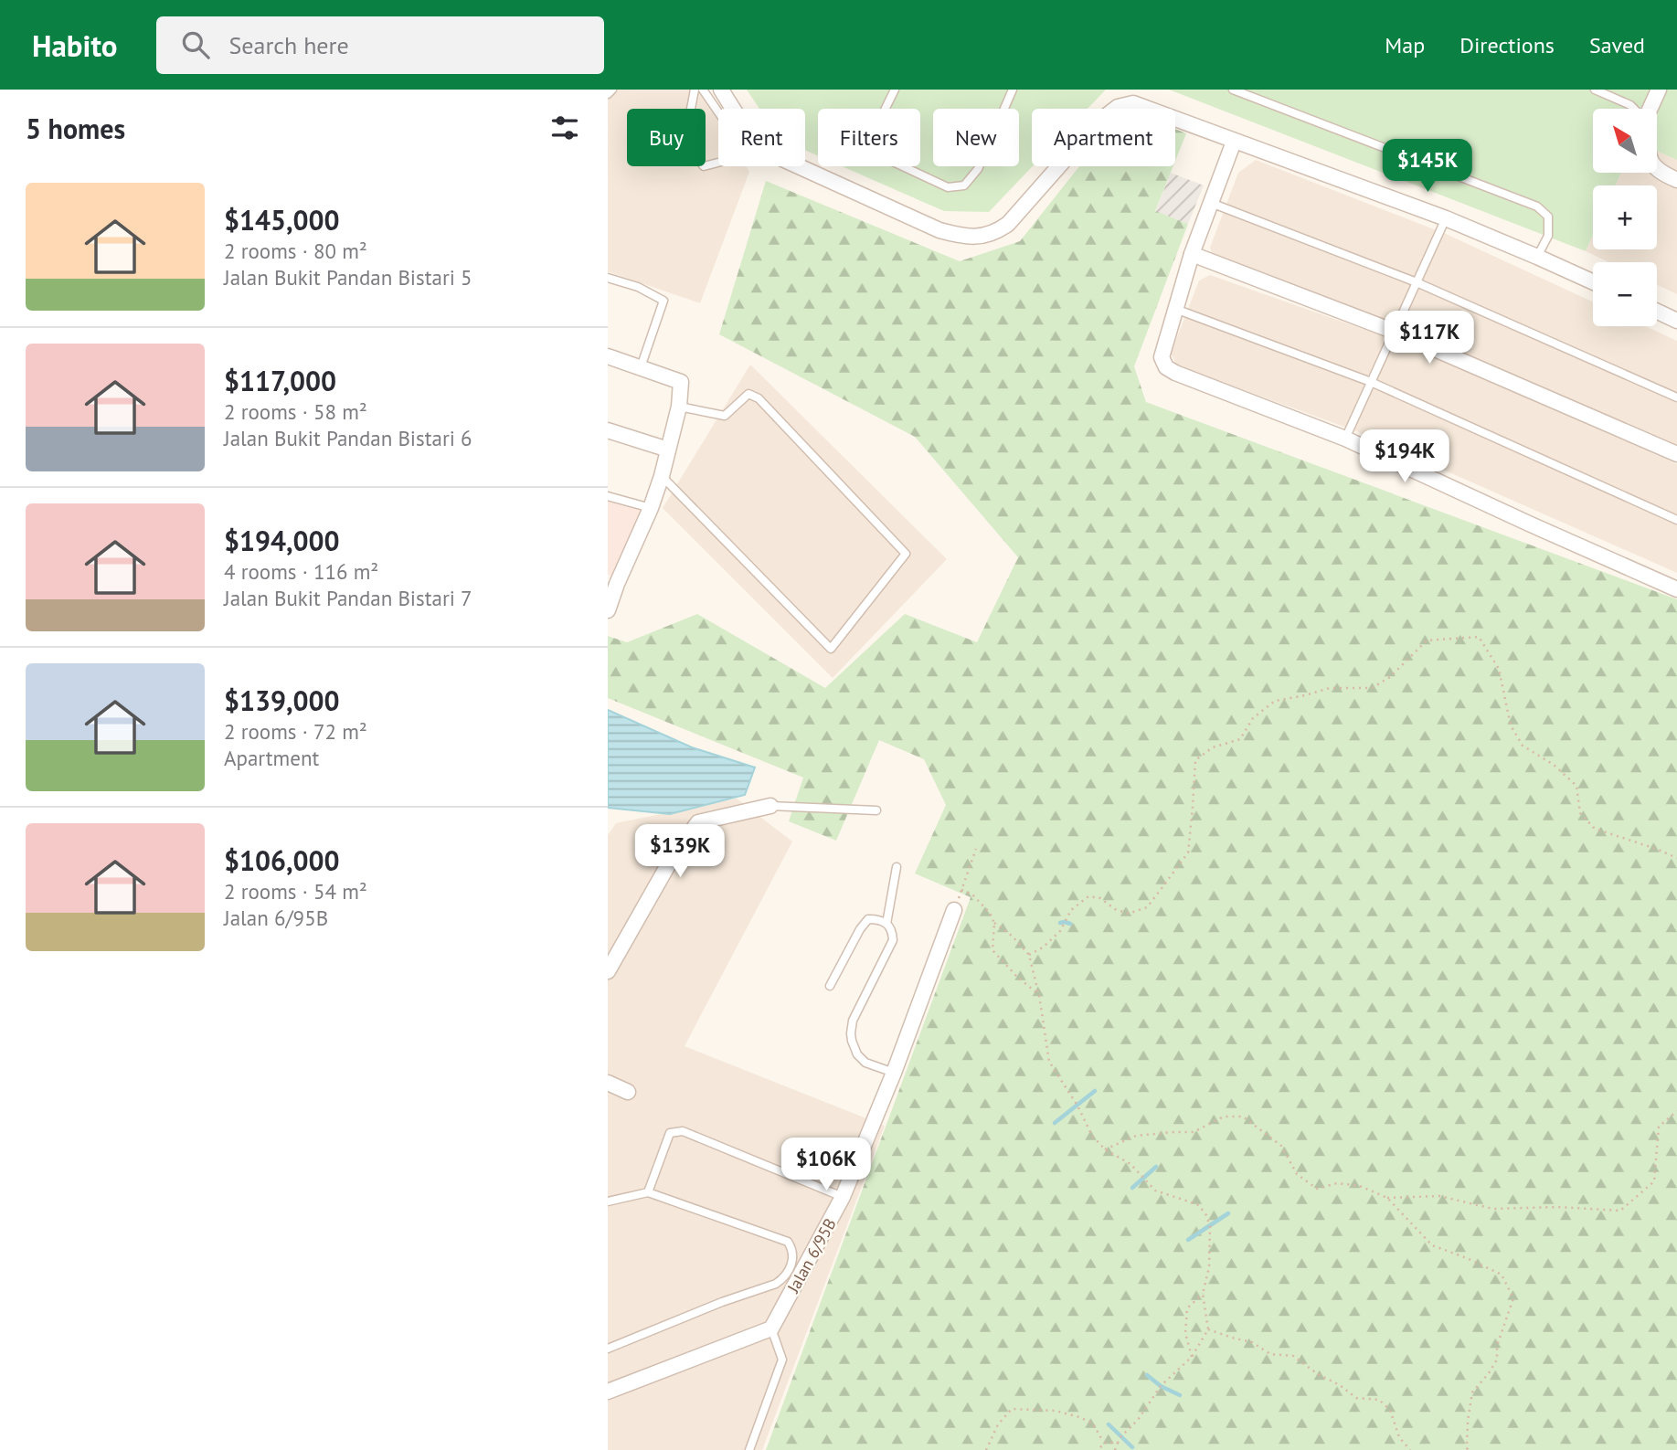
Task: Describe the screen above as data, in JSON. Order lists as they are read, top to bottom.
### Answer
{
  "streets": {
    "street": ["Jalan 6/95B"]
  },
  "north": "top left",
  "page": {
    "header": "Habito",
    "search": "Search here",
    "nav": ["Map", "Directions", "Saved"],
    "heading": "5 homes",
    "map_buttons": ["+", "−"],
    "chip": [
      "Buy",
      "Rent",
      "Filters",
      "New",
      "Apartment"
    ],
    "price": [
      "$145K",
      "$117K",
      "$194K",
      "$139K",
      "$106K"
    ],
    "list": [
      {
        "name": "$145,000",
        "note": "2 rooms · 80 m² · Jalan Bukit Pandan Bistari 5"
      },
      {
        "name": "$117,000",
        "note": "2 rooms · 58 m² · Jalan Bukit Pandan Bistari 6"
      },
      {
        "name": "$194,000",
        "note": "4 rooms · 116 m² · Jalan Bukit Pandan Bistari 7"
      },
      {
        "name": "$139,000",
        "note": "2 rooms · 72 m² · Apartment"
      },
      {
        "name": "$106,000",
        "note": "2 rooms · 54 m² · Jalan 6/95B"
      }
    ]
  }
}
